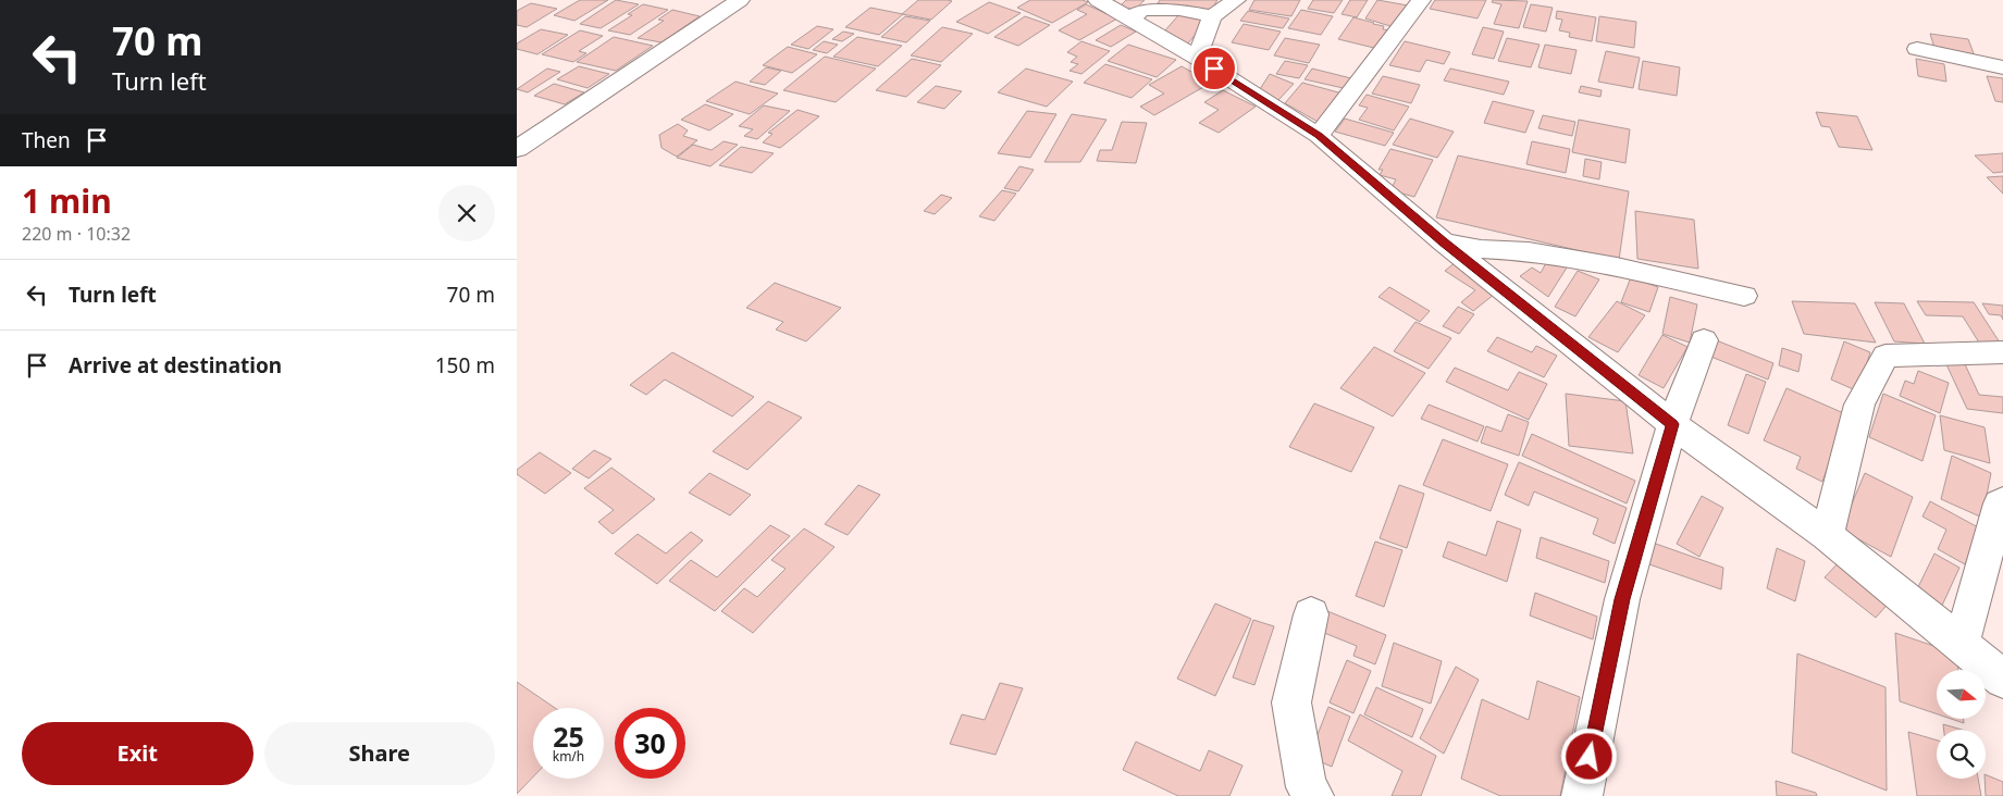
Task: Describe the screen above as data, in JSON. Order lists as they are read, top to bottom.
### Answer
{
  "north": "right",
  "page": {
    "turn": ["70 m", "Turn left"],
    "then": "Then",
    "heading": ["1 min", "220 m · 10:32"],
    "list": [
      {
        "name": "Turn left",
        "value": "70 m"
      },
      {
        "name": "Arrive at destination",
        "value": "150 m"
      }
    ],
    "speed": "25 km/h",
    "limit": "30",
    "buttons": ["Exit", "Share"]
  }
}
